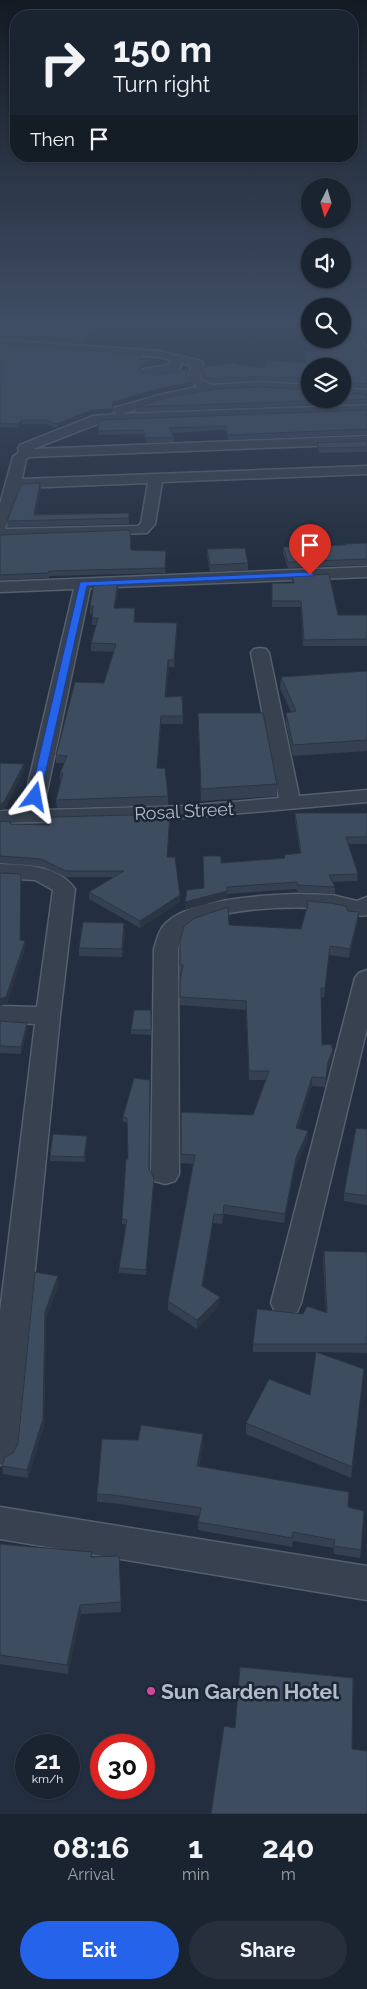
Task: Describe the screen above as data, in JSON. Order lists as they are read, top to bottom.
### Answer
{
  "streets": {
    "street": ["Rosal Street"]
  },
  "places": ["Sun Garden Hotel"],
  "north": "bottom",
  "page": {
    "turn": ["150 m", "Turn right"],
    "then": "Then",
    "speed": "21 km/h",
    "limit": "30",
    "eta": [
      "08:16",
      "Arrival",
      "1",
      "min",
      "240",
      "m"
    ],
    "buttons": ["Exit", "Share"]
  }
}
